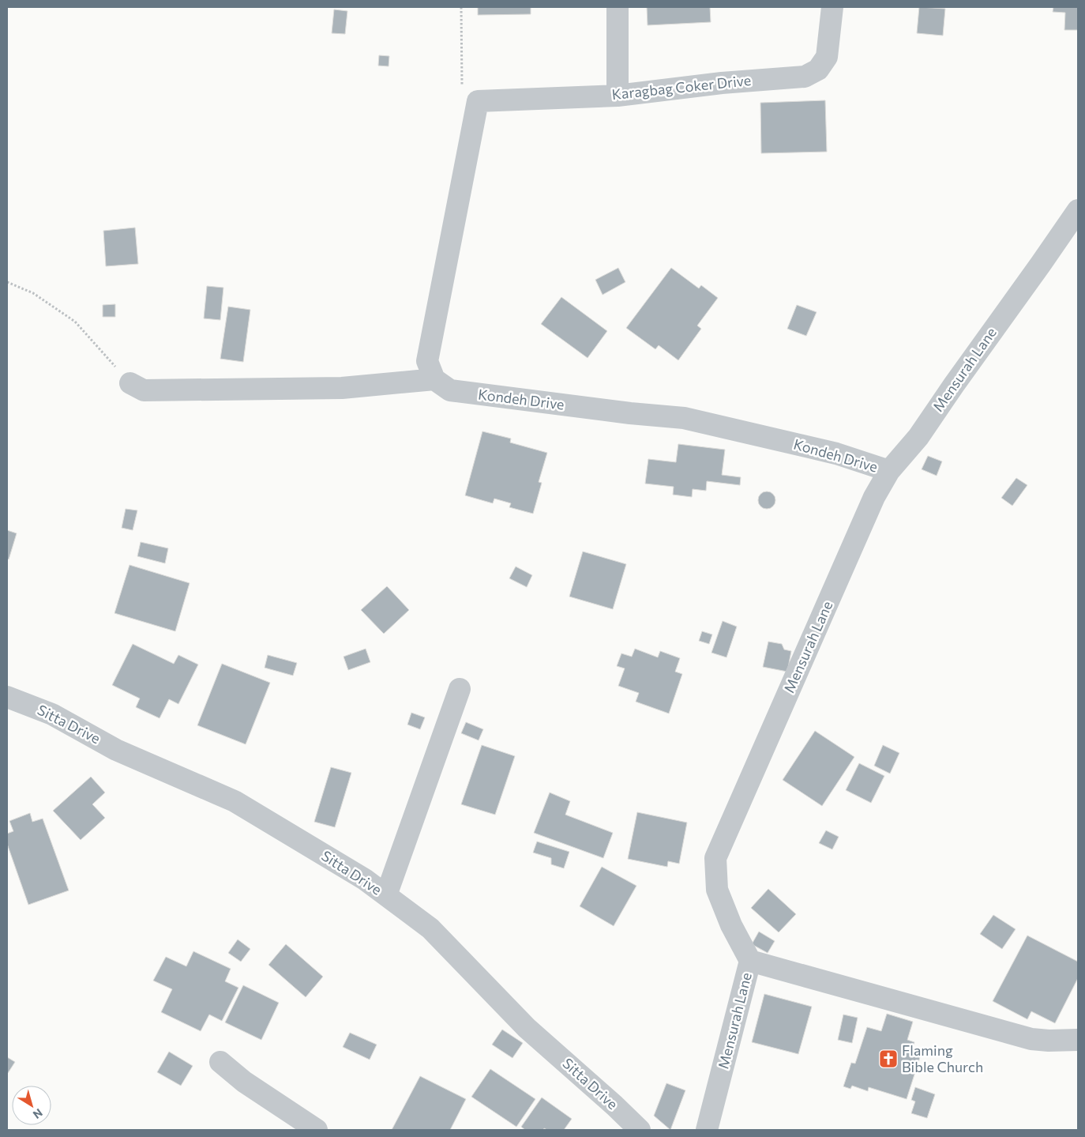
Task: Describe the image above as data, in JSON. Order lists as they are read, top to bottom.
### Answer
{
  "streets": {
    "street": [
      "Karagbag Coker Drive",
      "Mensurah Lane",
      "Kondeh Drive",
      "Sitta Drive"
    ]
  },
  "crossings": [
    ["Mensurah Lane", "Kondeh Drive"]
  ],
  "places": {
    "church": ["Flaming Bible Church"]
  },
  "north": "bottom right"
}
